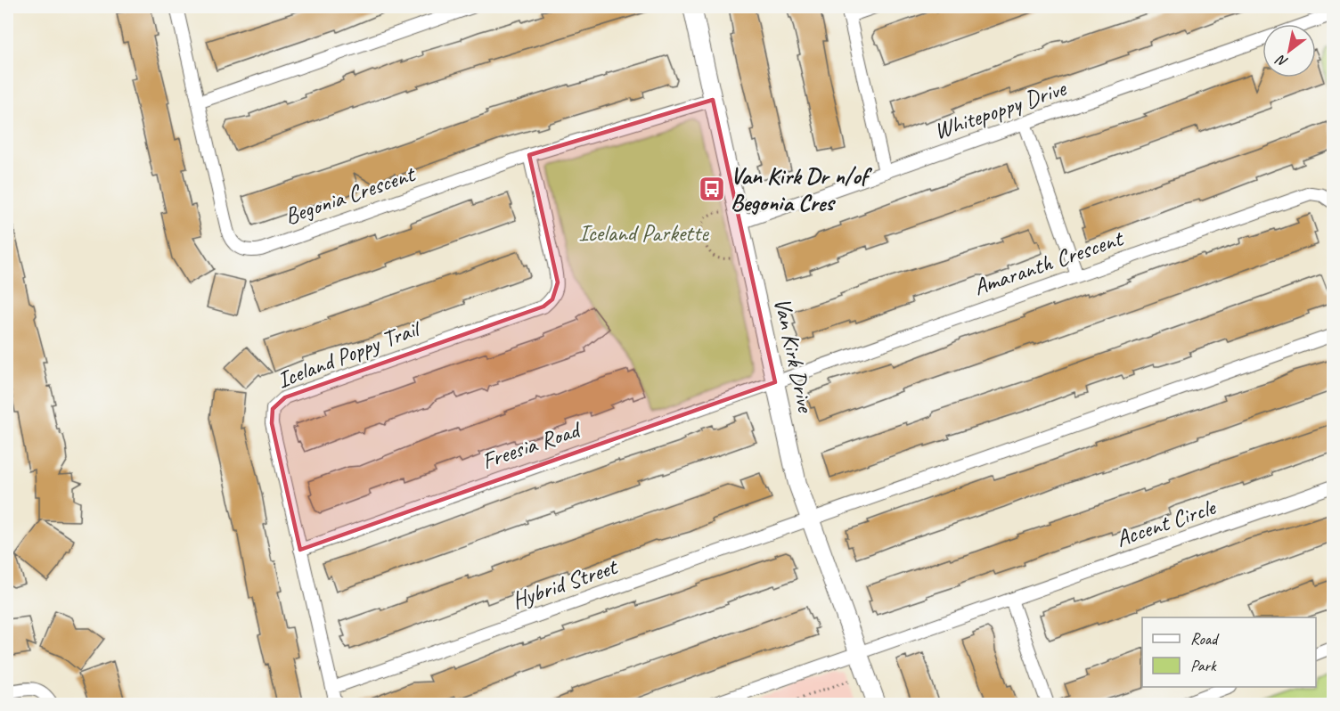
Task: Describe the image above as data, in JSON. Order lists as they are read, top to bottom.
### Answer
{
  "streets": {
    "street": [
      "Whitepoppy Drive",
      "Begonia Crescent",
      "Amaranth Crescent",
      "Iceland Poppy Trail",
      "Van Kirk Drive",
      "Freesia Road",
      "Accent Circle",
      "Hybrid Street"
    ]
  },
  "crossings": [
    ["Whitepoppy Drive", "Van Kirk Drive"],
    ["Begonia Crescent", "Iceland Poppy Trail"],
    ["Begonia Crescent", "Van Kirk Drive"],
    ["Amaranth Crescent", "Van Kirk Drive"],
    ["Amaranth Crescent", "Freesia Road"],
    ["Iceland Poppy Trail", "Freesia Road"],
    ["Iceland Poppy Trail", "Hybrid Street"],
    ["Van Kirk Drive", "Freesia Road"],
    ["Van Kirk Drive", "Accent Circle"],
    ["Van Kirk Drive", "Hybrid Street"]
  ],
  "parks": ["Iceland Parkette"],
  "places": {
    "bus stop": ["Van Kirk Dr n/of Begonia Cres"]
  },
  "legend": ["Road", "Park"],
  "north": "bottom left"
}
